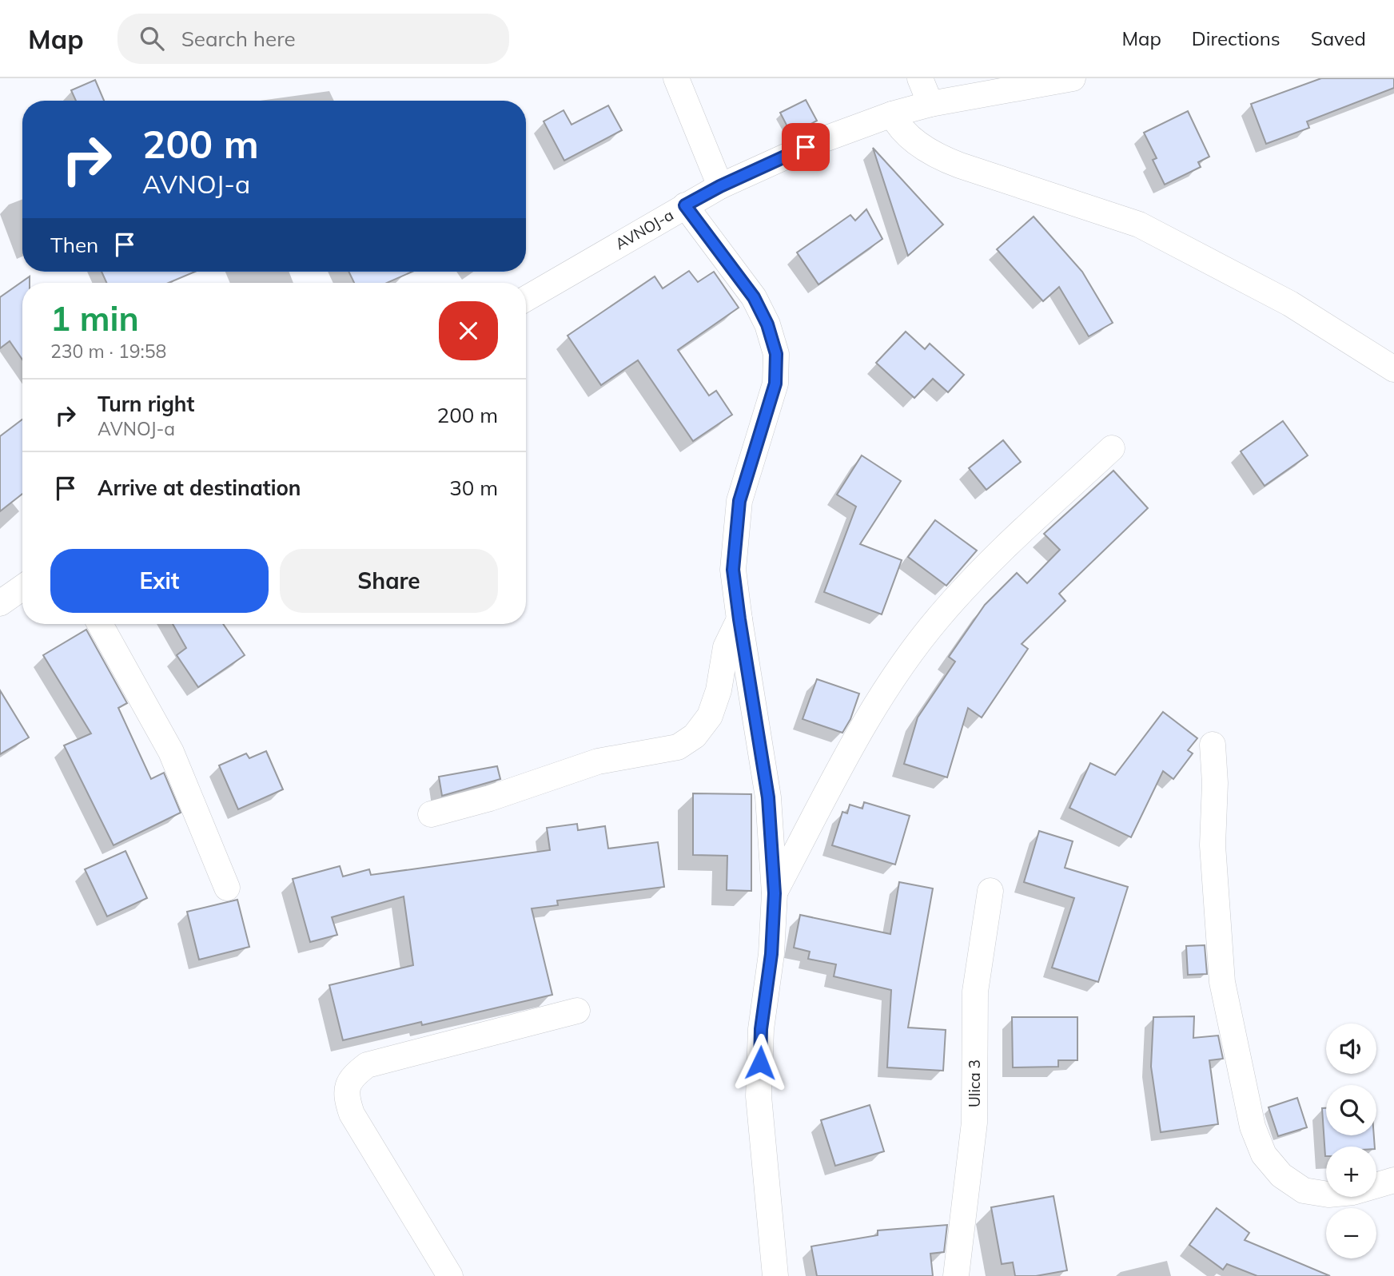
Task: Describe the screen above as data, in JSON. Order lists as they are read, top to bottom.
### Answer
{
  "streets": {
    "street": ["AVNOJ-a", "Ulica 3"]
  },
  "page": {
    "header": "Map",
    "search": "Search here",
    "nav": ["Map", "Directions", "Saved"],
    "turn": ["200 m", "AVNOJ-a"],
    "then": "Then",
    "heading": ["1 min", "230 m · 19:58"],
    "list": [
      {
        "name": "Turn right",
        "note": "AVNOJ-a",
        "value": "200 m"
      },
      {
        "name": "Arrive at destination",
        "value": "30 m"
      }
    ],
    "buttons": ["Exit", "Share"],
    "map_buttons": ["+", "−"]
  }
}
